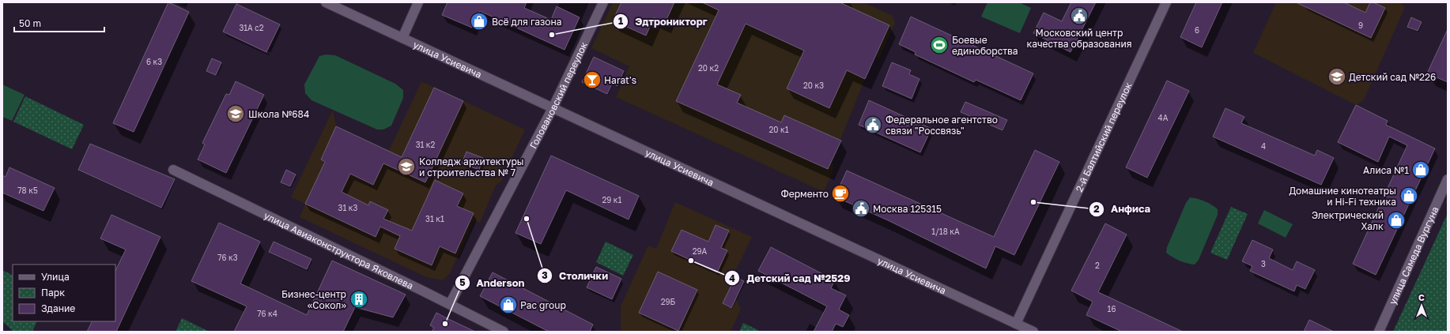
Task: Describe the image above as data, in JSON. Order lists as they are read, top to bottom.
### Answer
{
  "streets": {
    "street": [
      "улица Усиевича",
      "Головановский переулок",
      "2-й Балтийский переулок",
      "улица Авиаконструктора Яковлева",
      "улица Самеда Вургуна"
    ]
  },
  "crossings": [
    ["улица Усиевича", "Головановский переулок"],
    ["улица Усиевича", "2-й Балтийский переулок"],
    ["Головановский переулок", "улица Авиаконструктора Яковлева"]
  ],
  "places": {
    "public building": ["Московский центр качества образования", "Федеральное агентство связи \"Россвязь\"", "Москва 125315"],
    "shop": [
      "Всё для газона",
      "Алиса №1",
      "Домашние кинотеатры и Hi-Fi техника",
      "Электрический Халк",
      "Pac group"
    ],
    "other": [
      "Эдтроникторг",
      "Анфиса",
      "Столички",
      "Детский сад №2529",
      "Anderson"
    ],
    "sports": ["Боевые единоборства"],
    "school or university": ["Детский сад №226", "Школа №684", "Колледж архитектуры и строительства № 7"],
    "bar": ["Harat's"],
    "cafe": ["Ферменто"],
    "building": ["Бизнес-центр «Сокол»"]
  },
  "house_numbers": [
    "9",
    "31А с2",
    "6",
    "6 к3",
    "20 к2",
    "20 к3",
    "4А",
    "20 к1",
    "31 к2",
    "4",
    "78 к5",
    "29 к1",
    "31 к3",
    "31 к1",
    "1/18 кА",
    "29А",
    "76 к3",
    "3",
    "2",
    "29Б",
    "16",
    "76 к4"
  ],
  "legend": ["Улица", "Парк", "Здание"],
  "scale_bar": "50 m",
  "north": "top"
}
